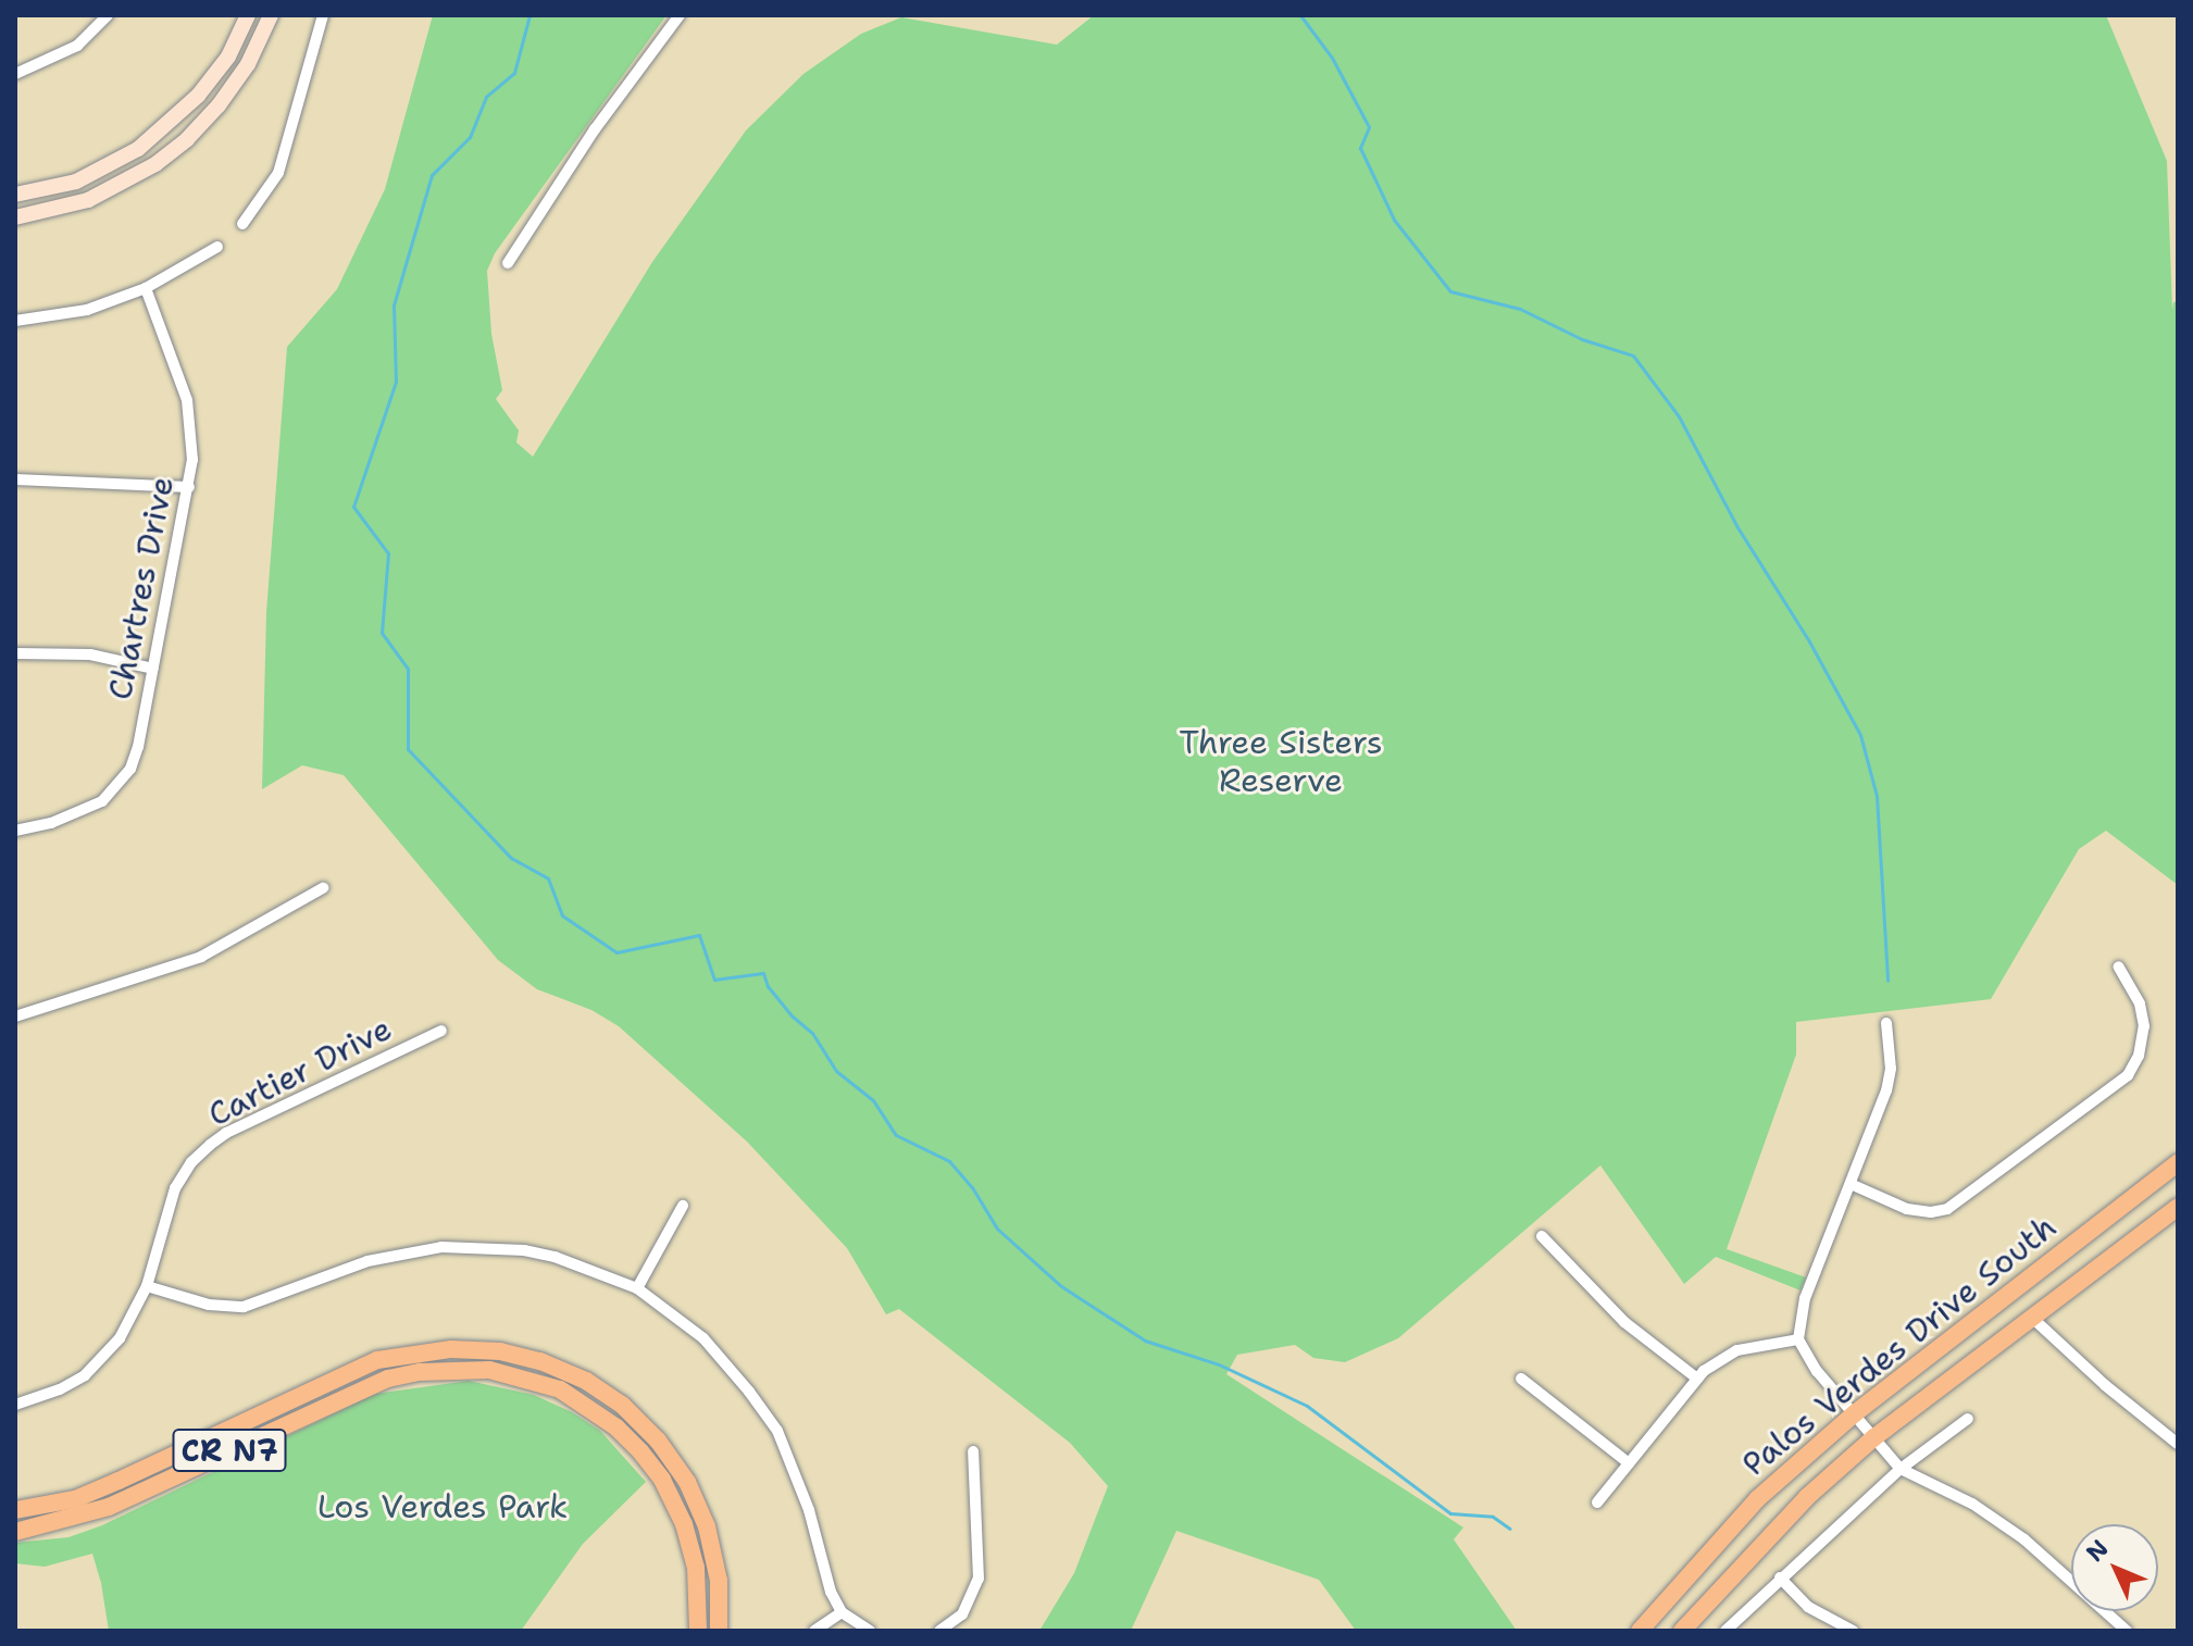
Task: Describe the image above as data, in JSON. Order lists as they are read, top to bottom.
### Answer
{
  "streets": {
    "main road": ["Palos Verdes Drive South", "CR N7"],
    "street": ["Chartres Drive", "Cartier Drive"]
  },
  "parks": ["Three Sisters Reserve", "Los Verdes Park"],
  "north": "top left"
}
